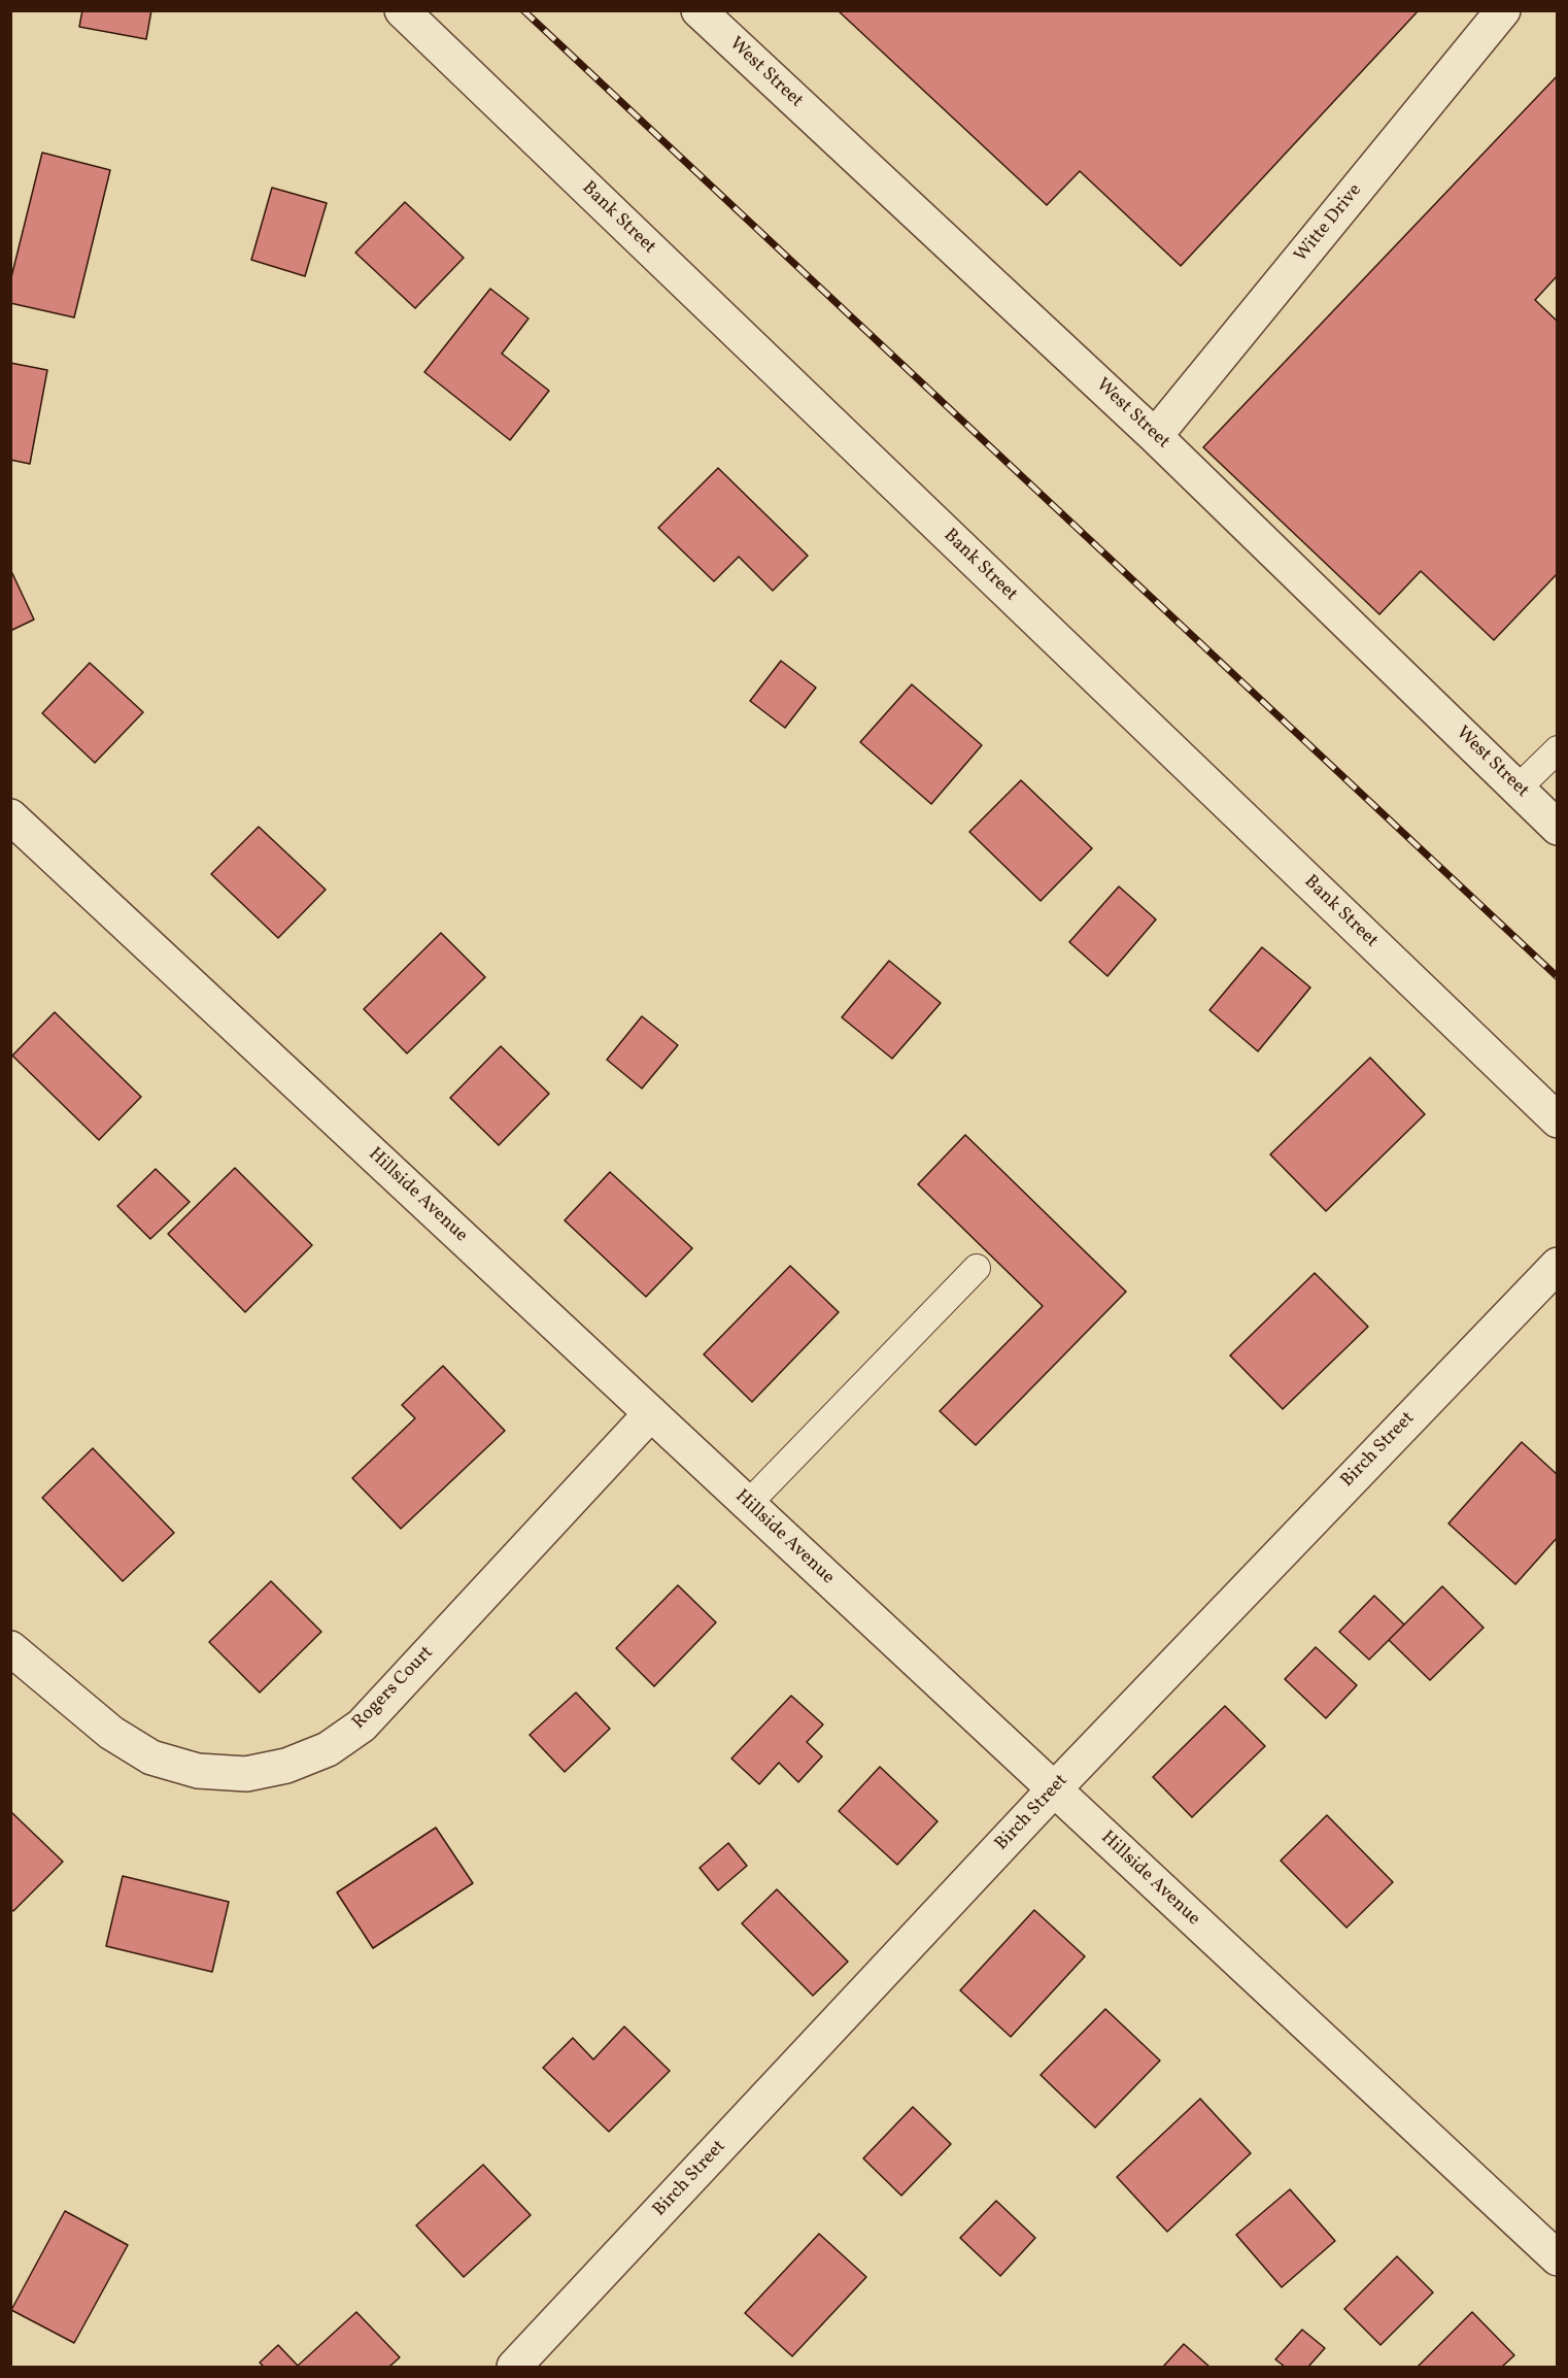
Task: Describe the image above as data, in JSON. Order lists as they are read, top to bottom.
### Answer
{
  "streets": {
    "street": [
      "West Street",
      "Bank Street",
      "Witte Drive",
      "Hillside Avenue",
      "Birch Street",
      "Rogers Court"
    ]
  },
  "crossings": [
    ["West Street", "Witte Drive"],
    ["Hillside Avenue", "Birch Street"],
    ["Hillside Avenue", "Rogers Court"]
  ]
}
